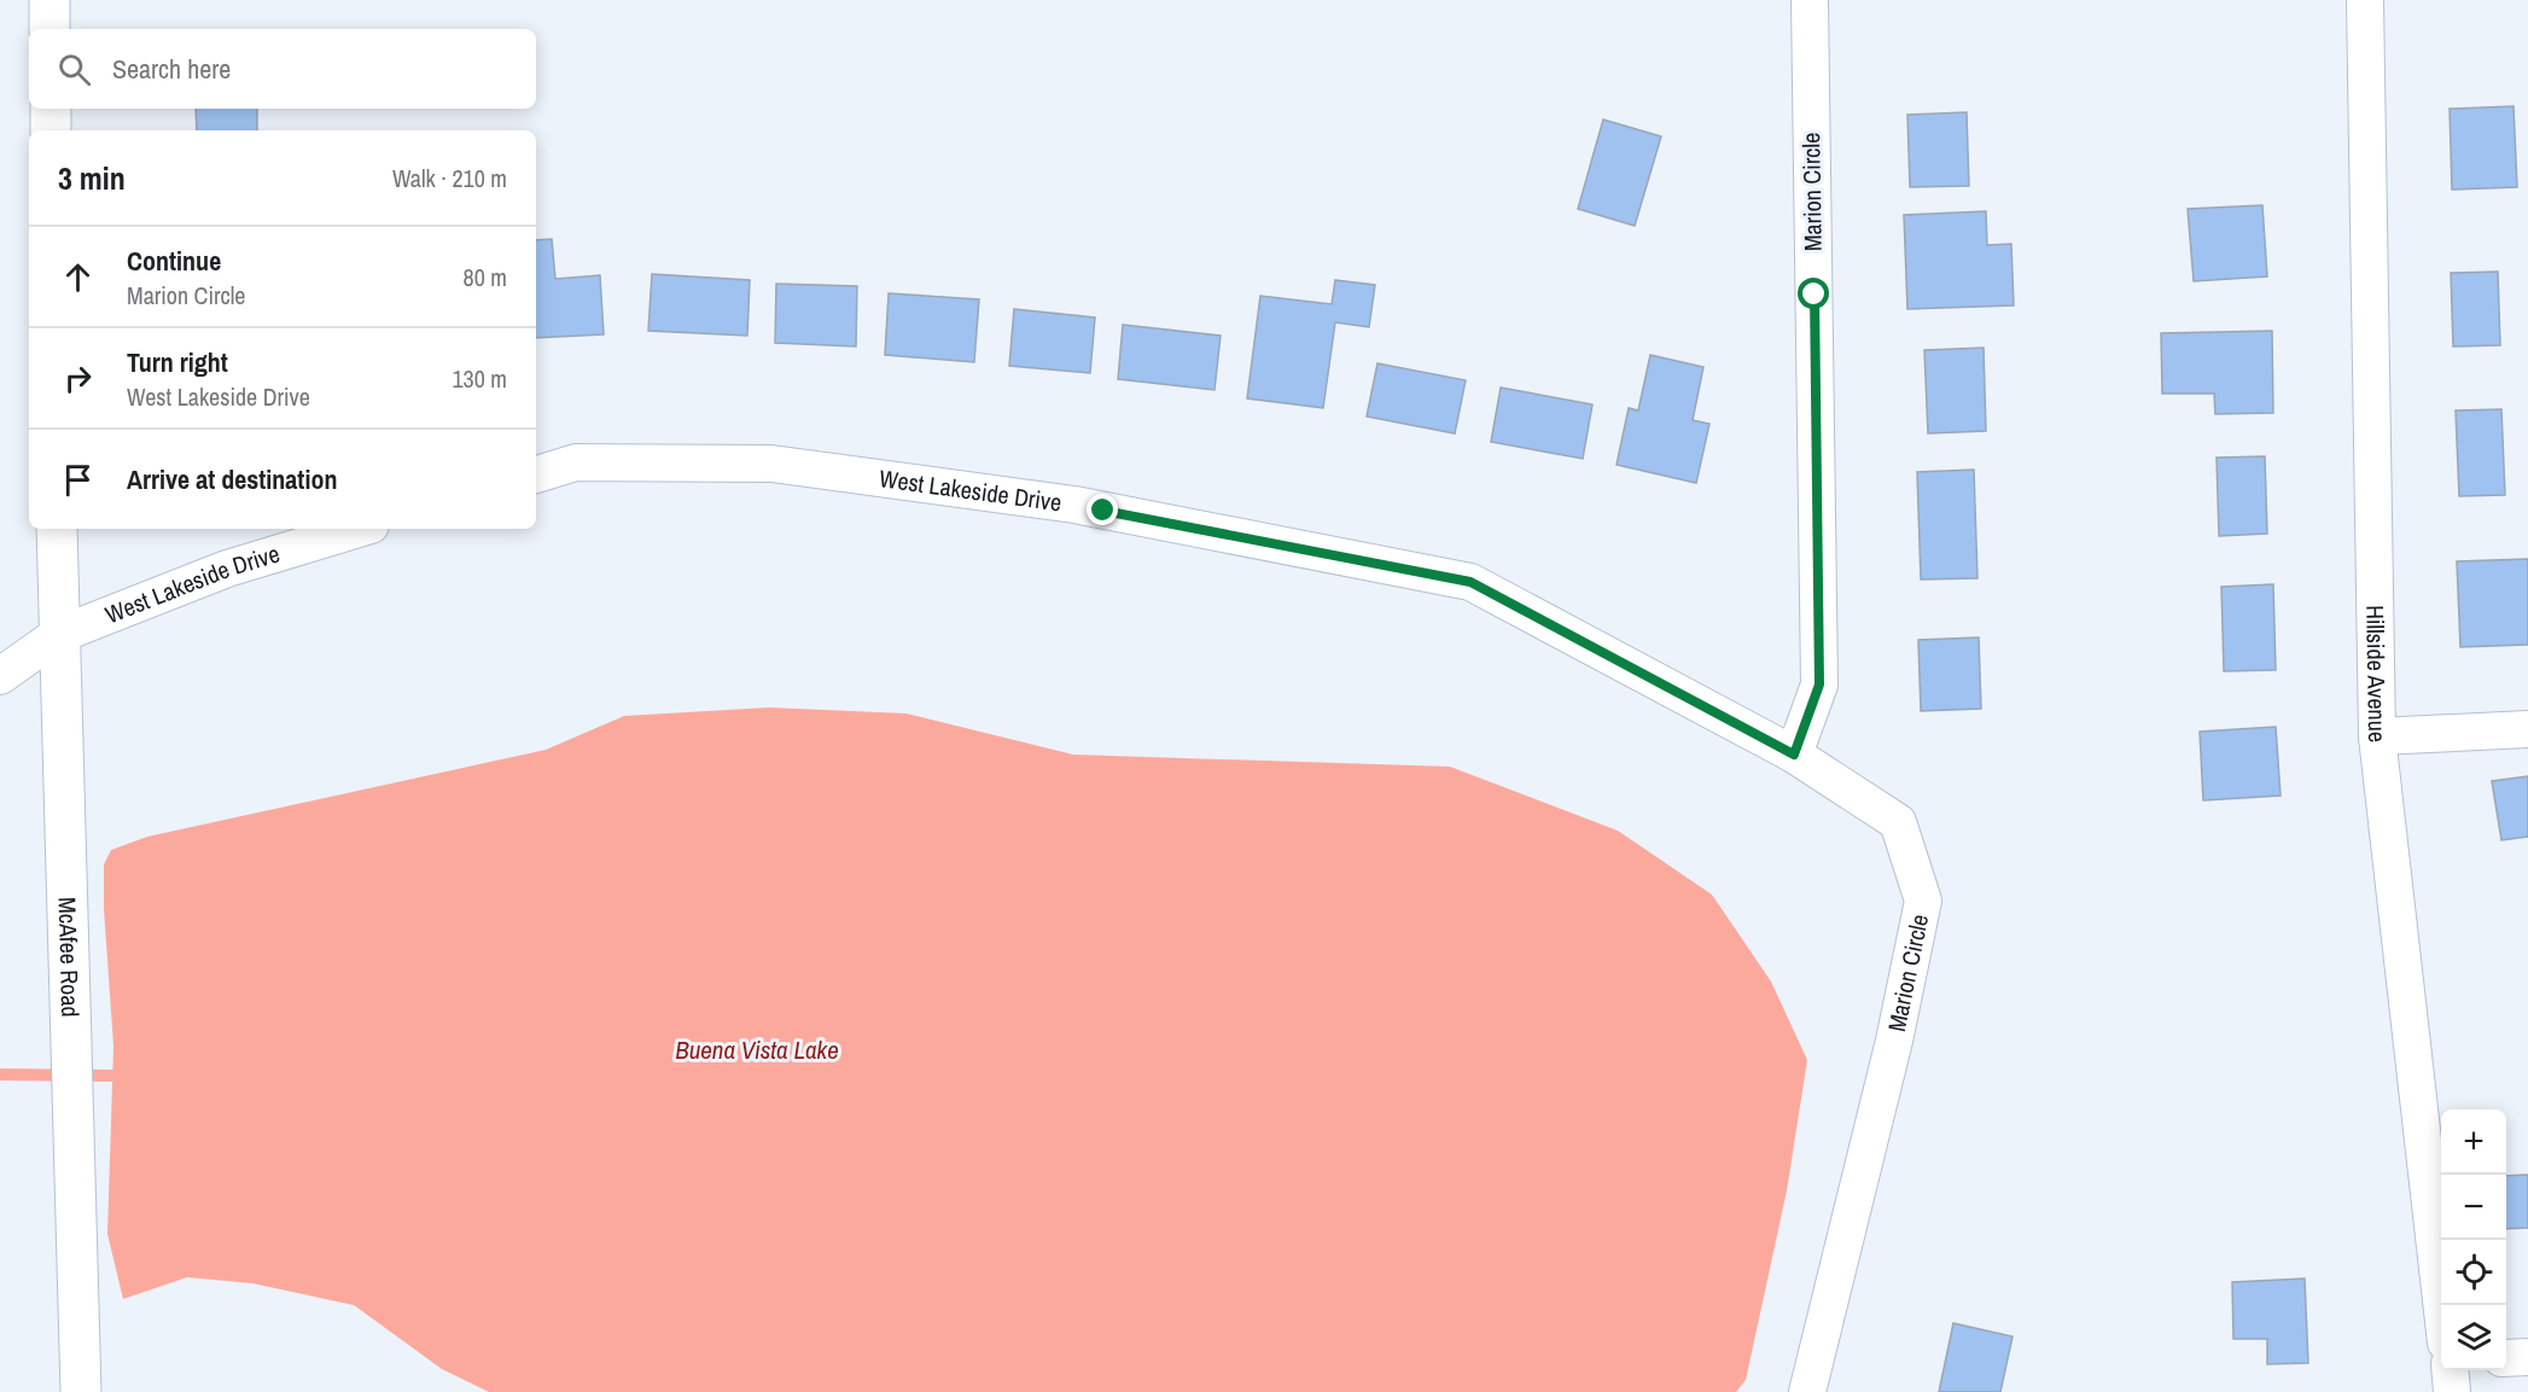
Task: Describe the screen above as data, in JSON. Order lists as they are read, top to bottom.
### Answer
{
  "streets": {
    "street": [
      "Marion Circle",
      "West Lakeside Drive",
      "Hillside Avenue",
      "McAfee Road"
    ]
  },
  "crossings": [
    ["Marion Circle", "West Lakeside Drive"],
    ["West Lakeside Drive", "McAfee Road"]
  ],
  "water": ["Buena Vista Lake"],
  "page": {
    "search": "Search here",
    "heading": ["3 min", "Walk · 210 m"],
    "list": [
      ["Continue", "Marion Circle", "80 m"],
      ["Turn right", "West Lakeside Drive", "130 m"],
      "Arrive at destination"
    ],
    "map_buttons": ["+", "−"]
  }
}
